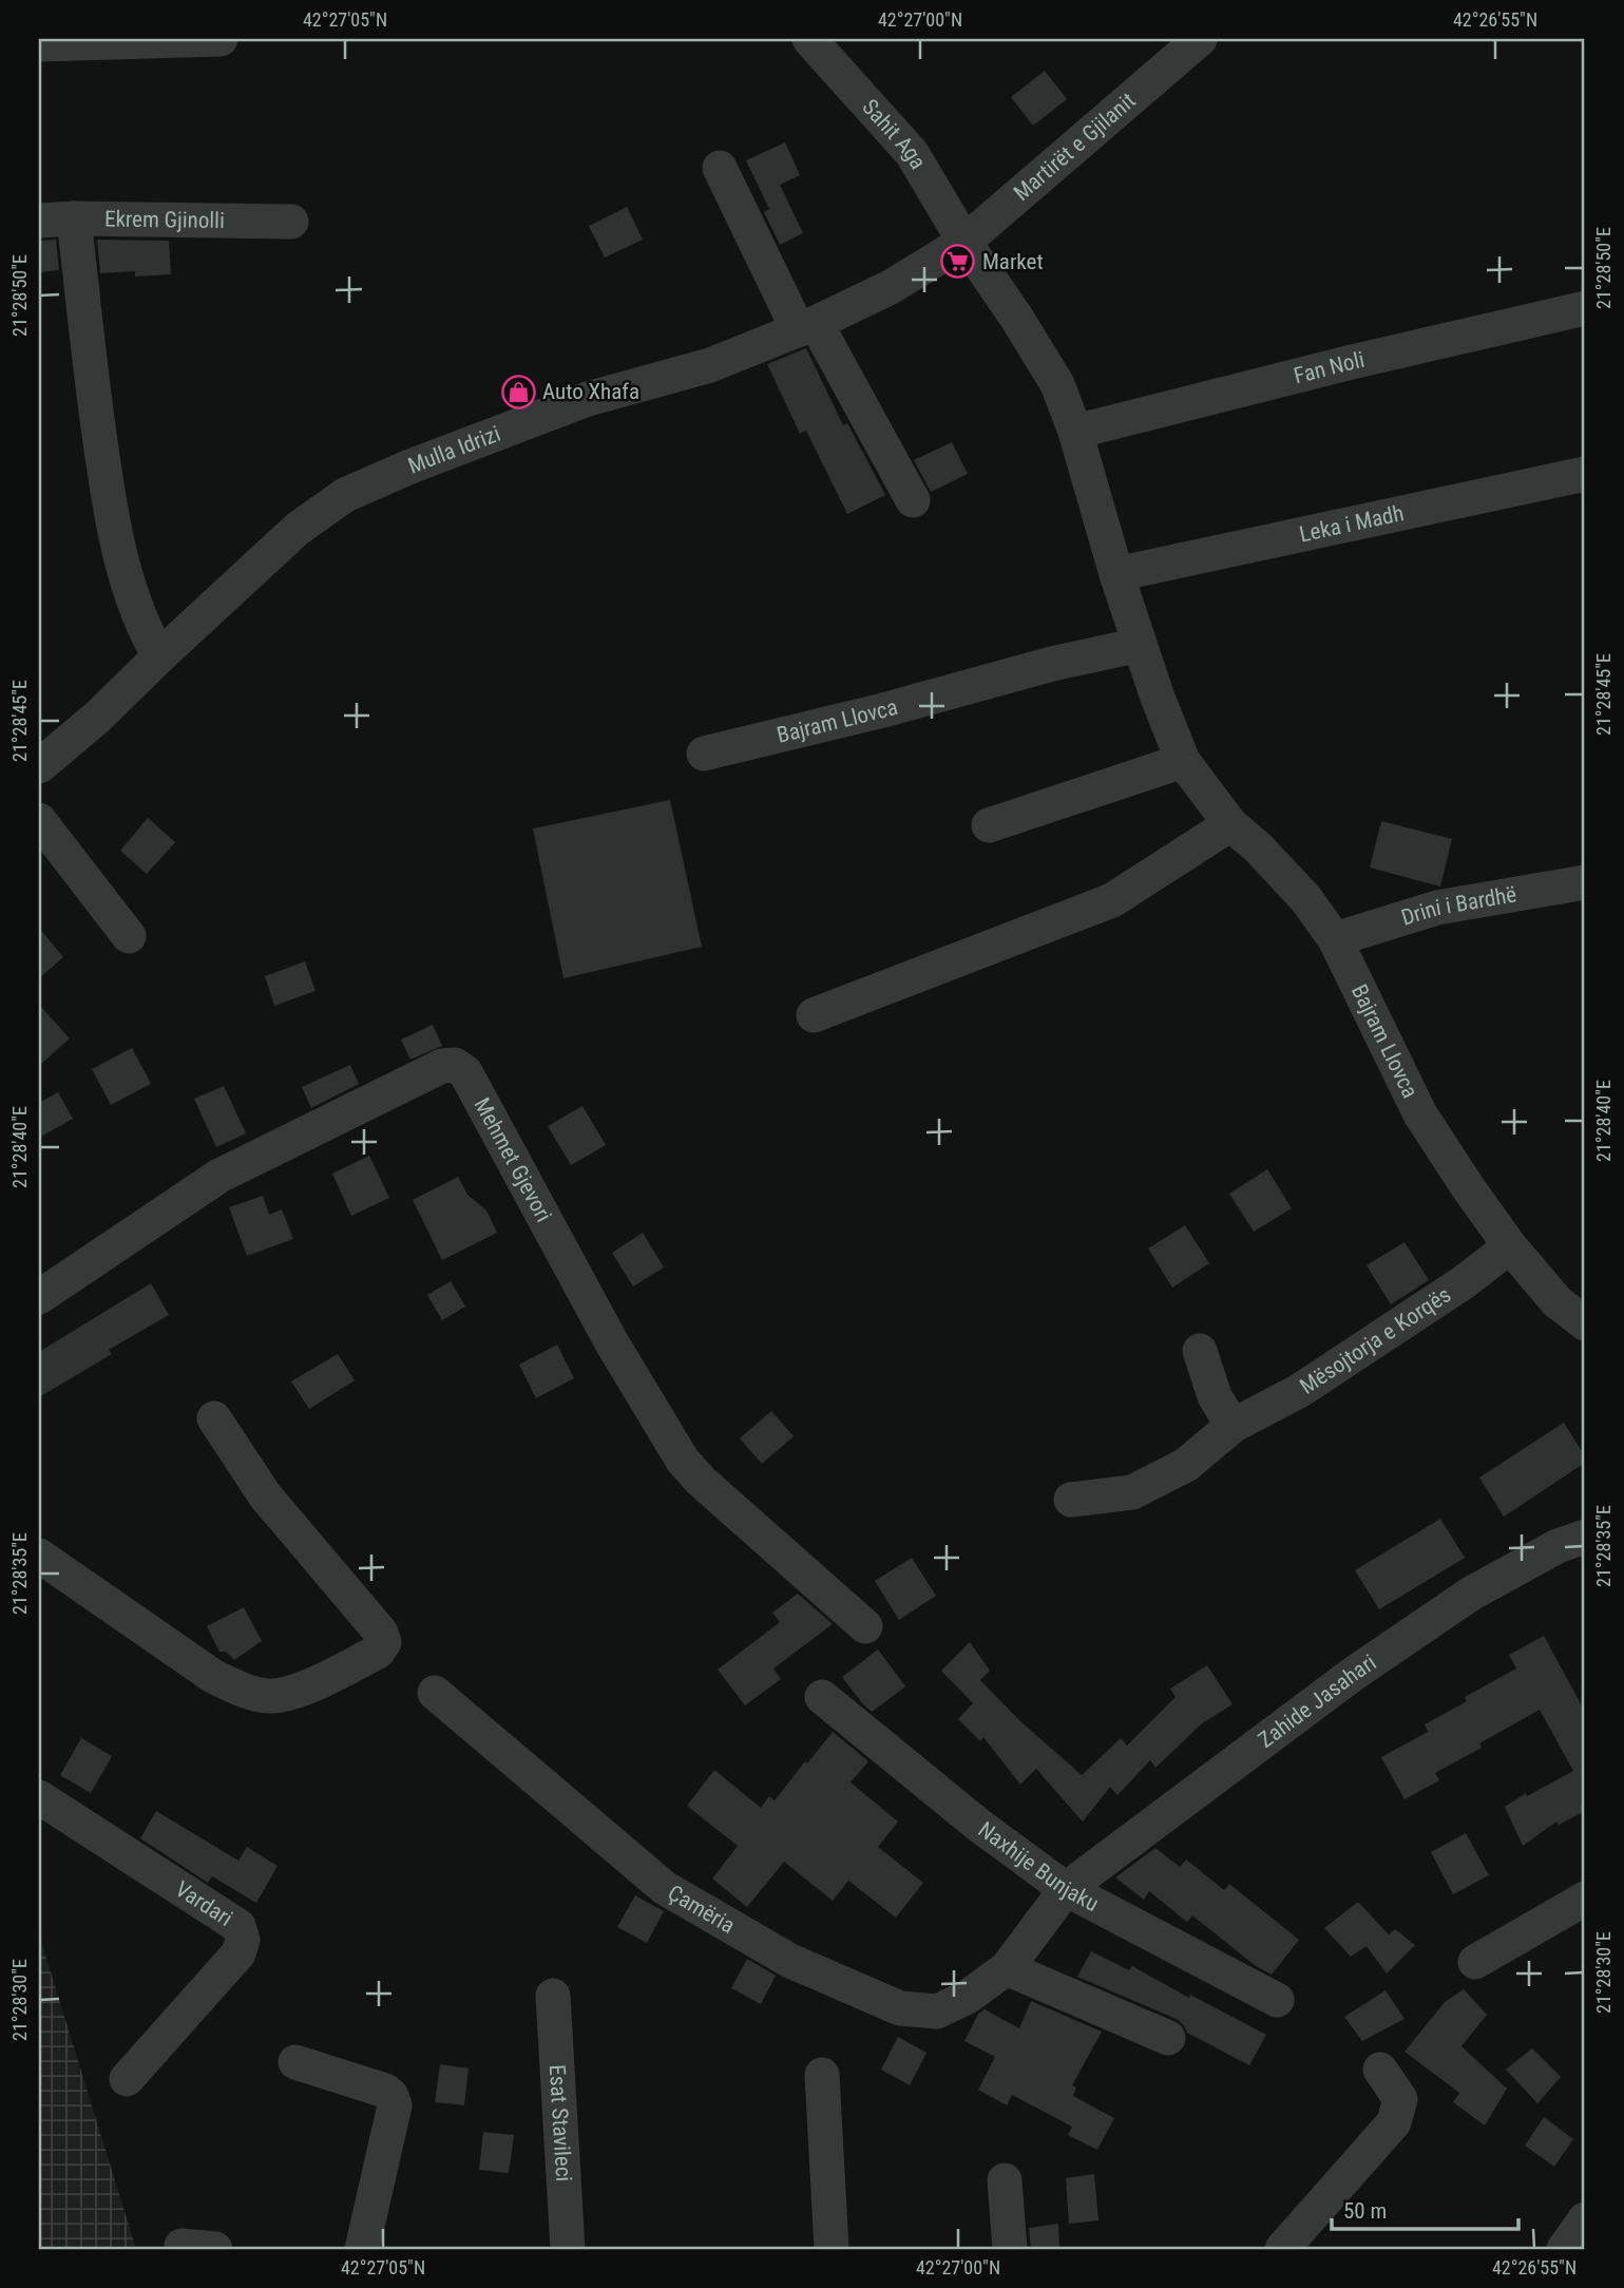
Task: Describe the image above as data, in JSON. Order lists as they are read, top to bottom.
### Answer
{
  "streets": {
    "street": [
      "Sahit Aga",
      "Martirët e Gjilanit",
      "Ekrem Gjinolli",
      "Fan Noli",
      "Mulla Idrizi",
      "Leka i Madh",
      "Bajram Llovca",
      "Drini i Bardhë",
      "Mehmet Gjevori",
      "Mësojtorja e Korqës",
      "Zahide Jasahari",
      "Naxhije Bunjaku",
      "Vardari",
      "Çamëria",
      "Esat Stavileci"
    ]
  },
  "crossings": [
    ["Sahit Aga", "Martirët e Gjilanit"],
    ["Sahit Aga", "Mulla Idrizi"],
    ["Sahit Aga", "Bajram Llovca"],
    ["Martirët e Gjilanit", "Mulla Idrizi"],
    ["Martirët e Gjilanit", "Bajram Llovca"],
    ["Fan Noli", "Bajram Llovca"],
    ["Mulla Idrizi", "Bajram Llovca"],
    ["Leka i Madh", "Bajram Llovca"],
    ["Bajram Llovca", "Drini i Bardhë"],
    ["Bajram Llovca", "Mësojtorja e Korqës"],
    ["Zahide Jasahari", "Naxhije Bunjaku"],
    ["Zahide Jasahari", "Çamëria"],
    ["Naxhije Bunjaku", "Çamëria"]
  ],
  "places": {
    "supermarket": ["Market"],
    "shop": ["Auto Xhafa"]
  },
  "scale_bar": "50 m",
  "coordinates": [
    "42°27'05\"N",
    "42°27'00\"N",
    "42°26'55\"N",
    "21°28'50\"E",
    "21°28'45\"E",
    "21°28'40\"E",
    "21°28'35\"E",
    "21°28'30\"E"
  ]
}
